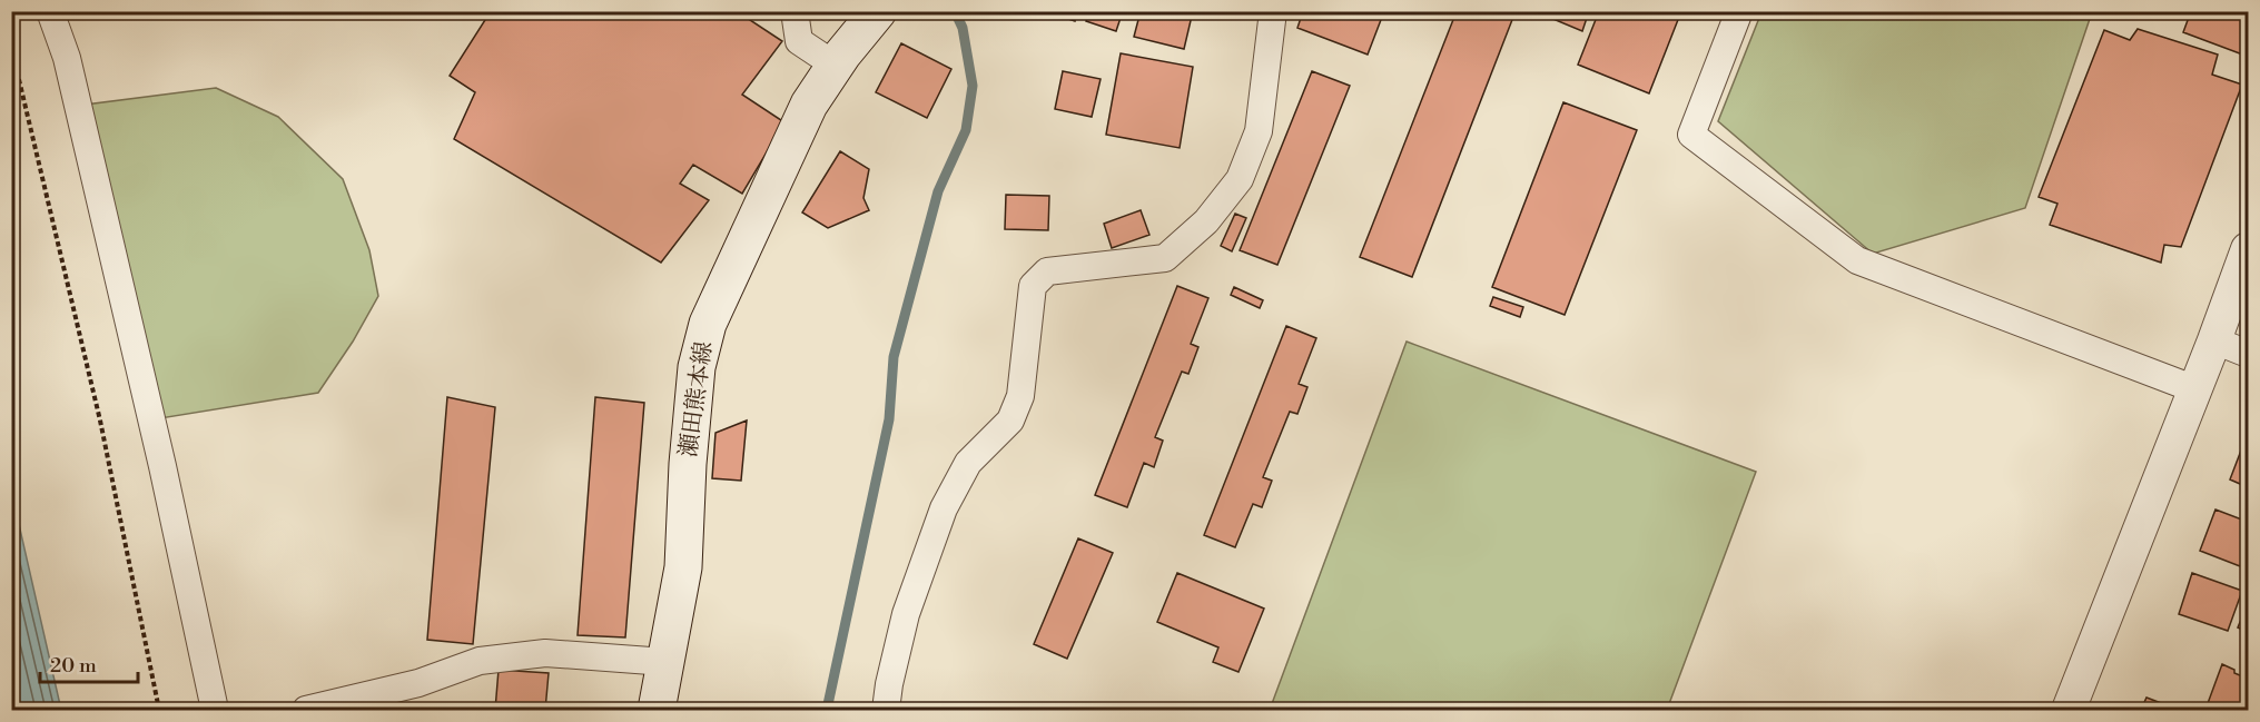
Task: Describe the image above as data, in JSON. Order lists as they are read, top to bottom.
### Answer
{
  "streets": {
    "main road": ["瀬田熊本線"]
  },
  "scale_bar": "20 m"
}
